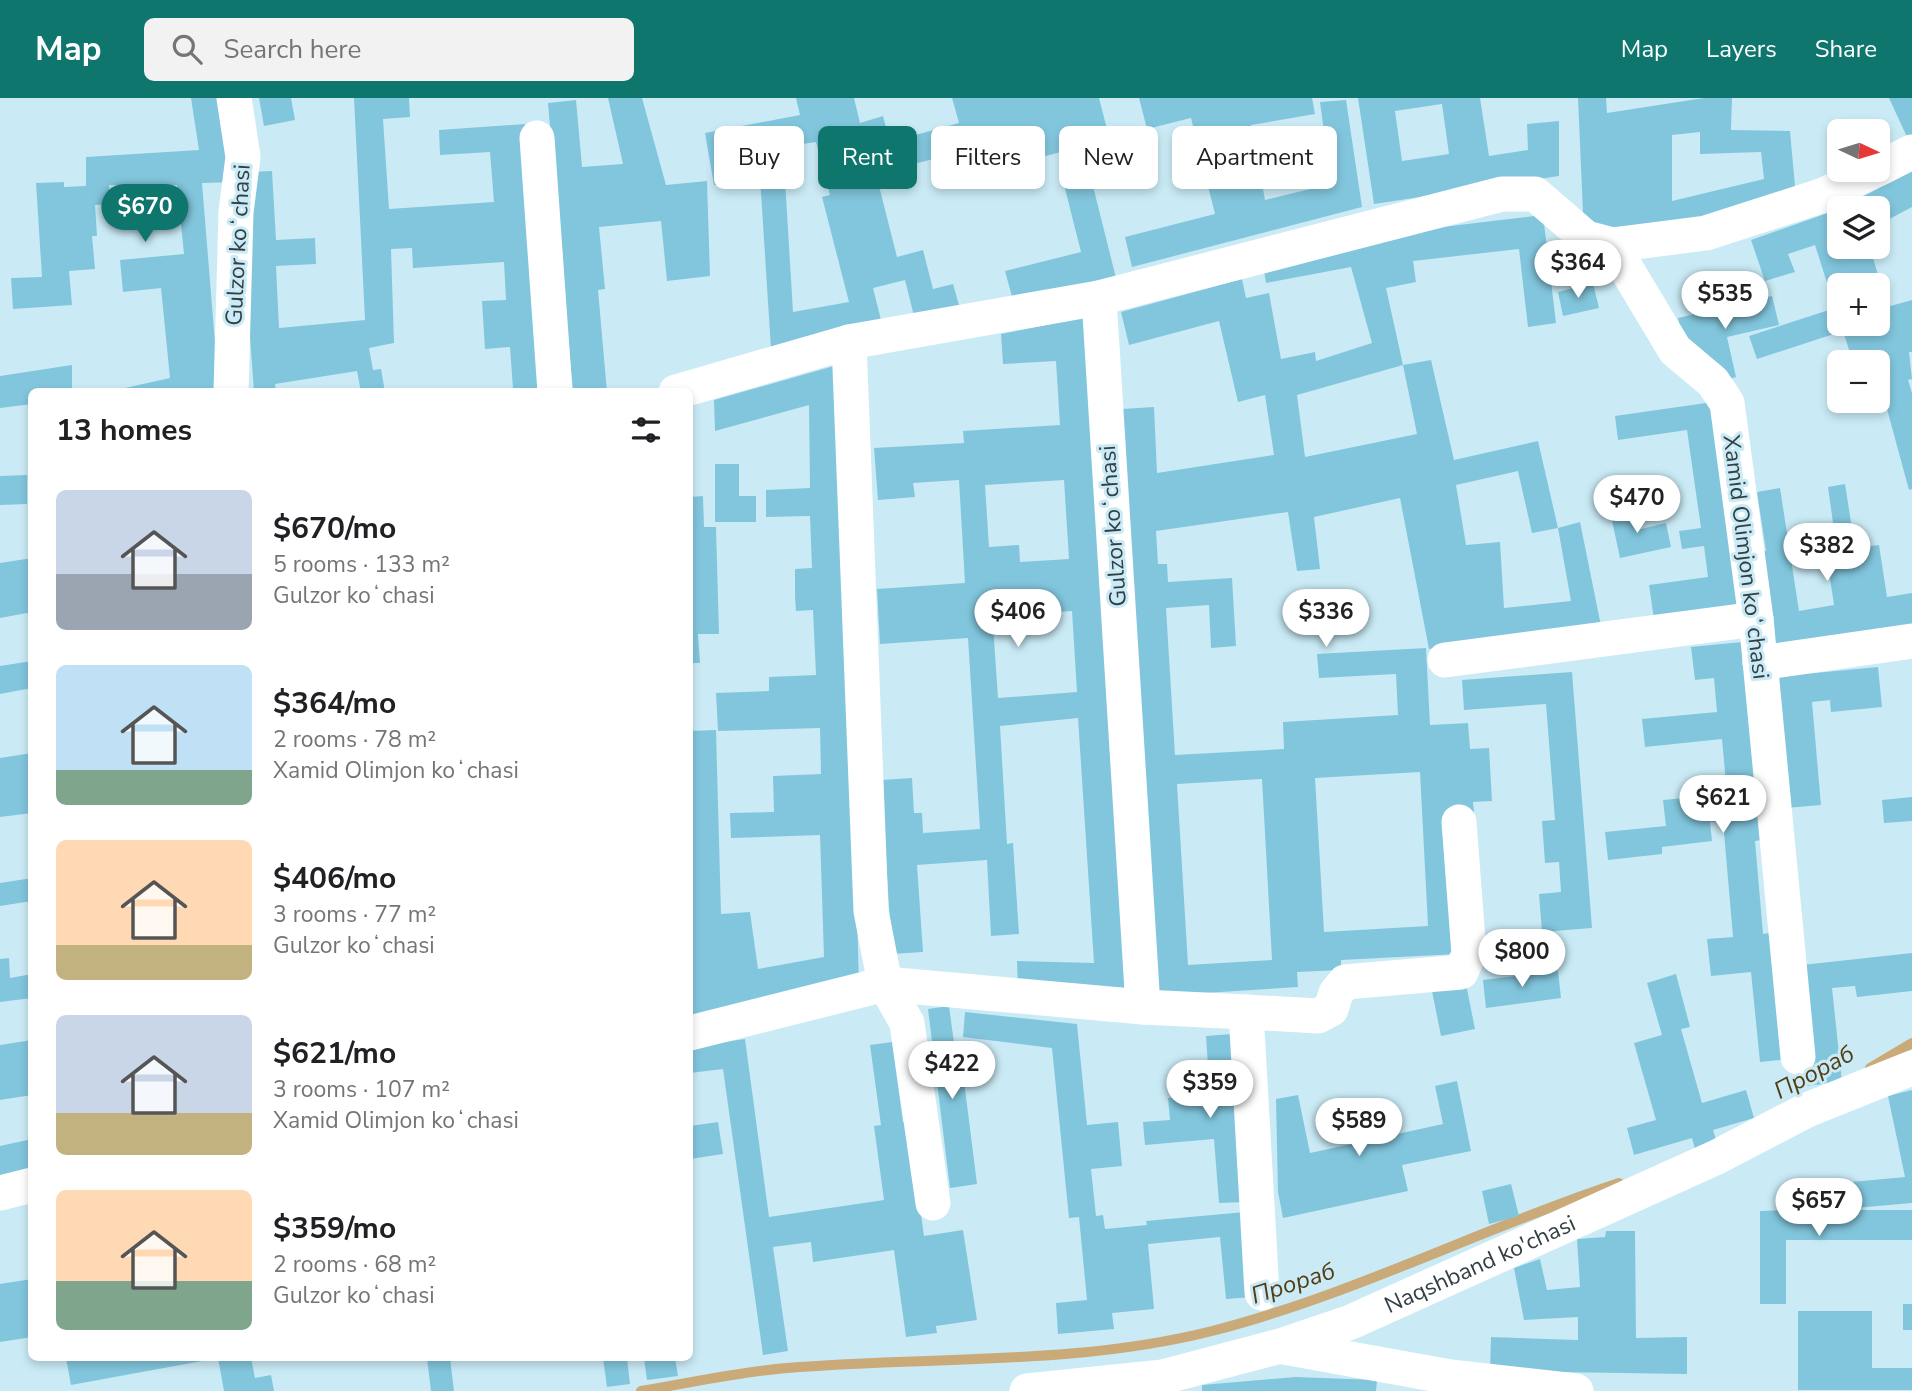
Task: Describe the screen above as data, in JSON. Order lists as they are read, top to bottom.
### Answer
{
  "streets": {
    "street": ["Gulzor koʻchasi", "Xamid Olimjon koʻchasi", "Naqshband ko'chasi"]
  },
  "water": ["Прораб"],
  "north": "right",
  "page": {
    "header": "Map",
    "search": "Search here",
    "nav": ["Map", "Layers", "Share"],
    "map_buttons": ["+", "−"],
    "chip": [
      "Buy",
      "Rent",
      "Filters",
      "New",
      "Apartment"
    ],
    "price": [
      "$670",
      "$364",
      "$535",
      "$470",
      "$382",
      "$406",
      "$336",
      "$621",
      "$800",
      "$422",
      "$359",
      "$589",
      "$657"
    ],
    "heading": "13 homes",
    "list": [
      {
        "name": "$670/mo",
        "note": "5 rooms · 133 m² · Gulzor koʻchasi"
      },
      {
        "name": "$364/mo",
        "note": "2 rooms · 78 m² · Xamid Olimjon koʻchasi"
      },
      {
        "name": "$406/mo",
        "note": "3 rooms · 77 m² · Gulzor koʻchasi"
      },
      {
        "name": "$621/mo",
        "note": "3 rooms · 107 m² · Xamid Olimjon koʻchasi"
      },
      {
        "name": "$359/mo",
        "note": "2 rooms · 68 m² · Gulzor koʻchasi"
      }
    ]
  }
}
